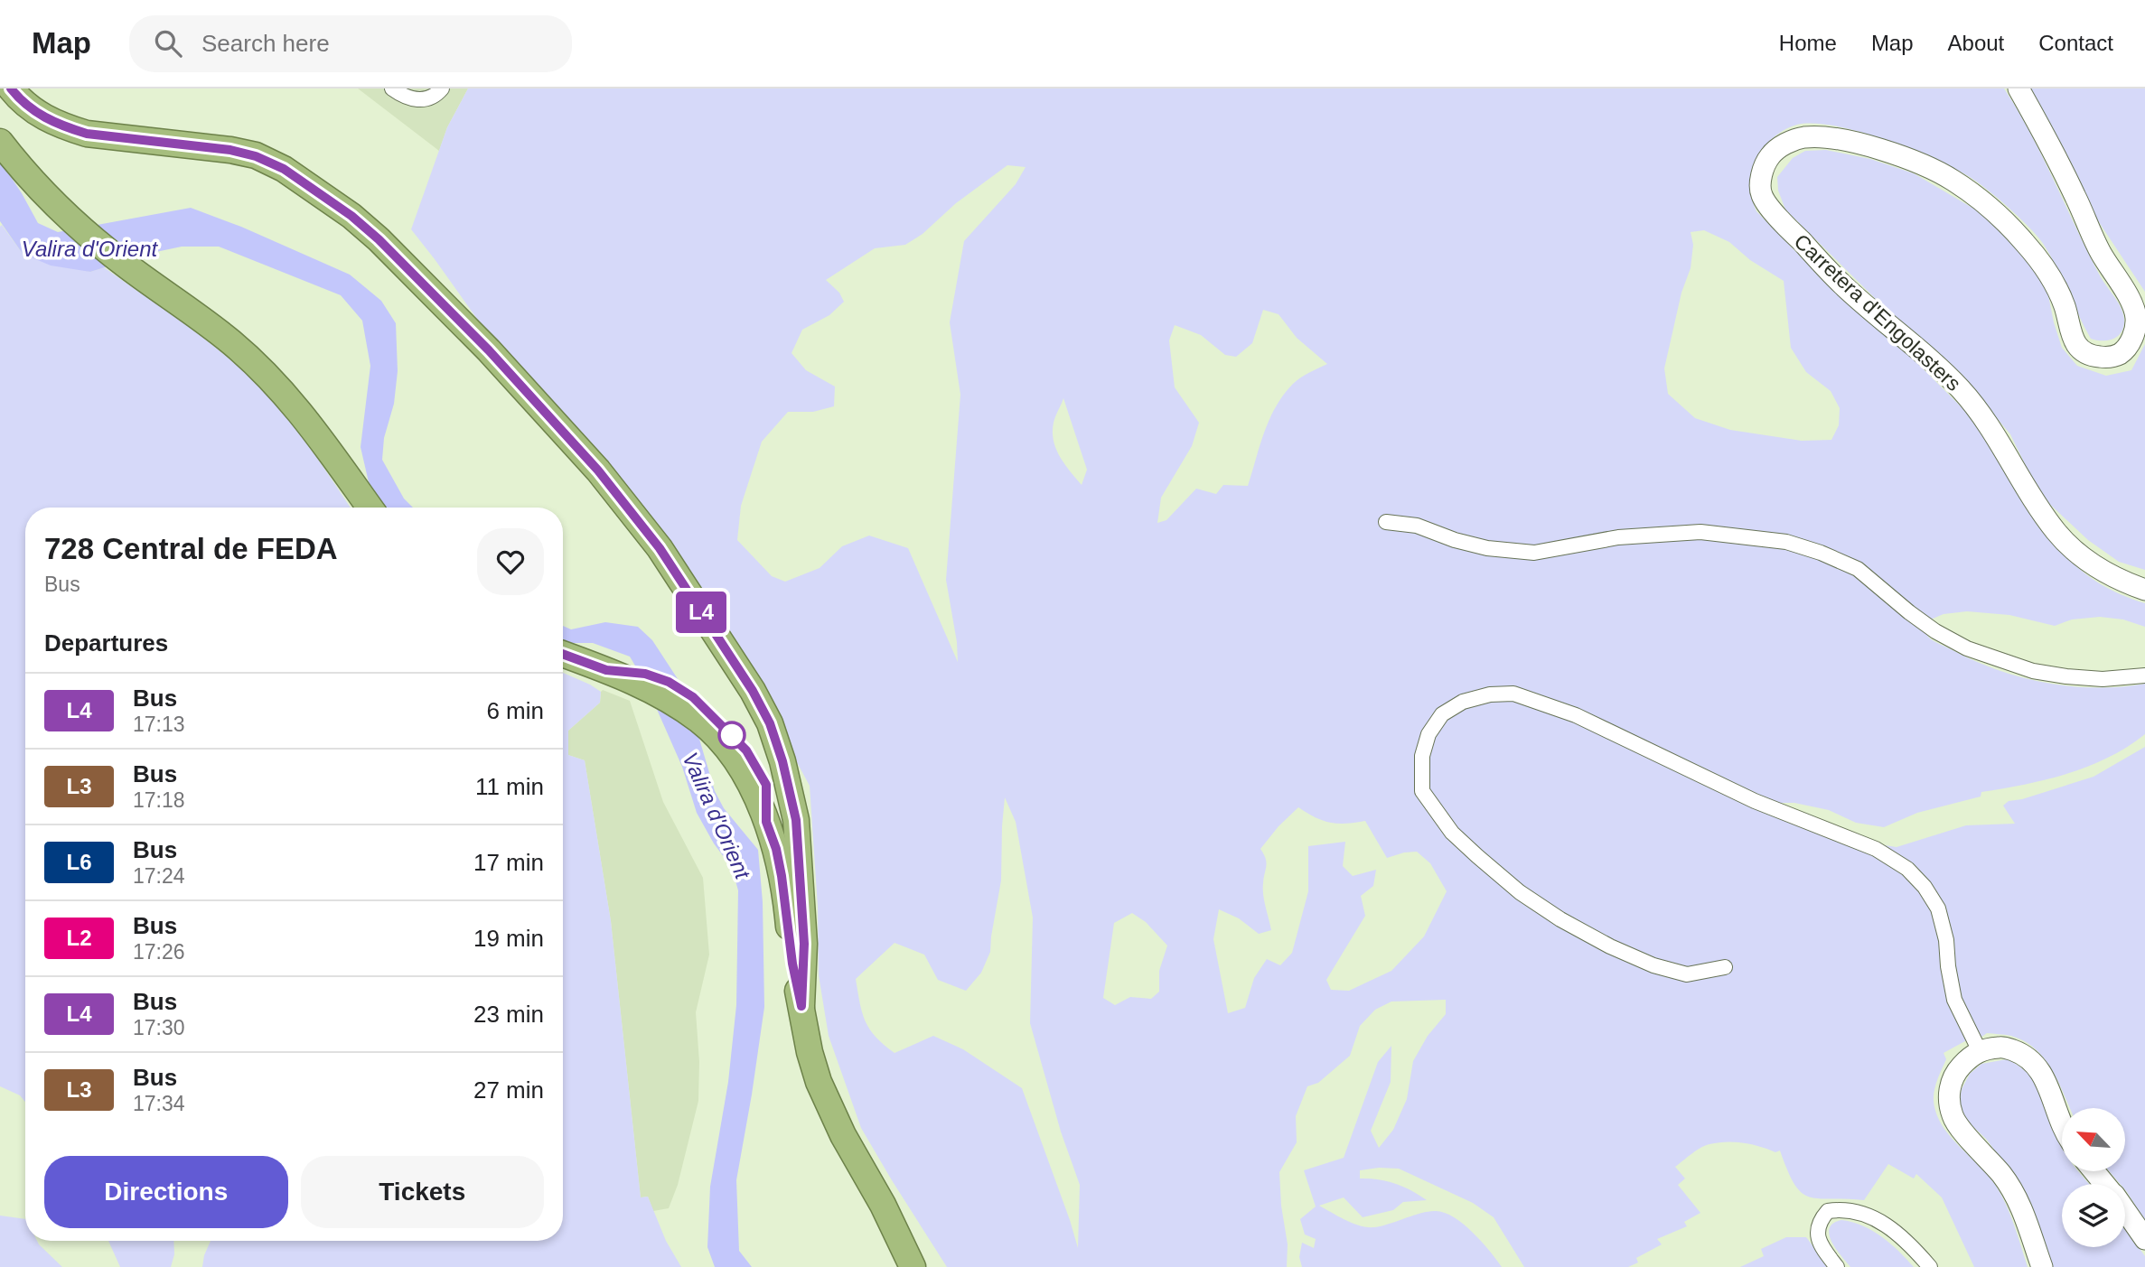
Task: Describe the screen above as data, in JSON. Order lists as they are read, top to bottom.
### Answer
{
  "streets": {
    "main road": ["Carretera d'Engolasters"]
  },
  "water": ["Valira d'Orient"],
  "lines": ["bus line L4"],
  "north": "top left",
  "page": {
    "header": "Map",
    "search": "Search here",
    "nav": [
      "Home",
      "Map",
      "About",
      "Contact"
    ],
    "on_map": "L4",
    "heading": [
      ["728 Central de FEDA", "Bus"],
      "Departures"
    ],
    "list": [
      {
        "mark": "L4",
        "name": "Bus",
        "note": "17:13",
        "value": "6 min"
      },
      {
        "mark": "L3",
        "name": "Bus",
        "note": "17:18",
        "value": "11 min"
      },
      {
        "mark": "L6",
        "name": "Bus",
        "note": "17:24",
        "value": "17 min"
      },
      {
        "mark": "L2",
        "name": "Bus",
        "note": "17:26",
        "value": "19 min"
      },
      {
        "mark": "L4",
        "name": "Bus",
        "note": "17:30",
        "value": "23 min"
      },
      {
        "mark": "L3",
        "name": "Bus",
        "note": "17:34",
        "value": "27 min"
      }
    ],
    "buttons": ["Directions", "Tickets"]
  }
}
